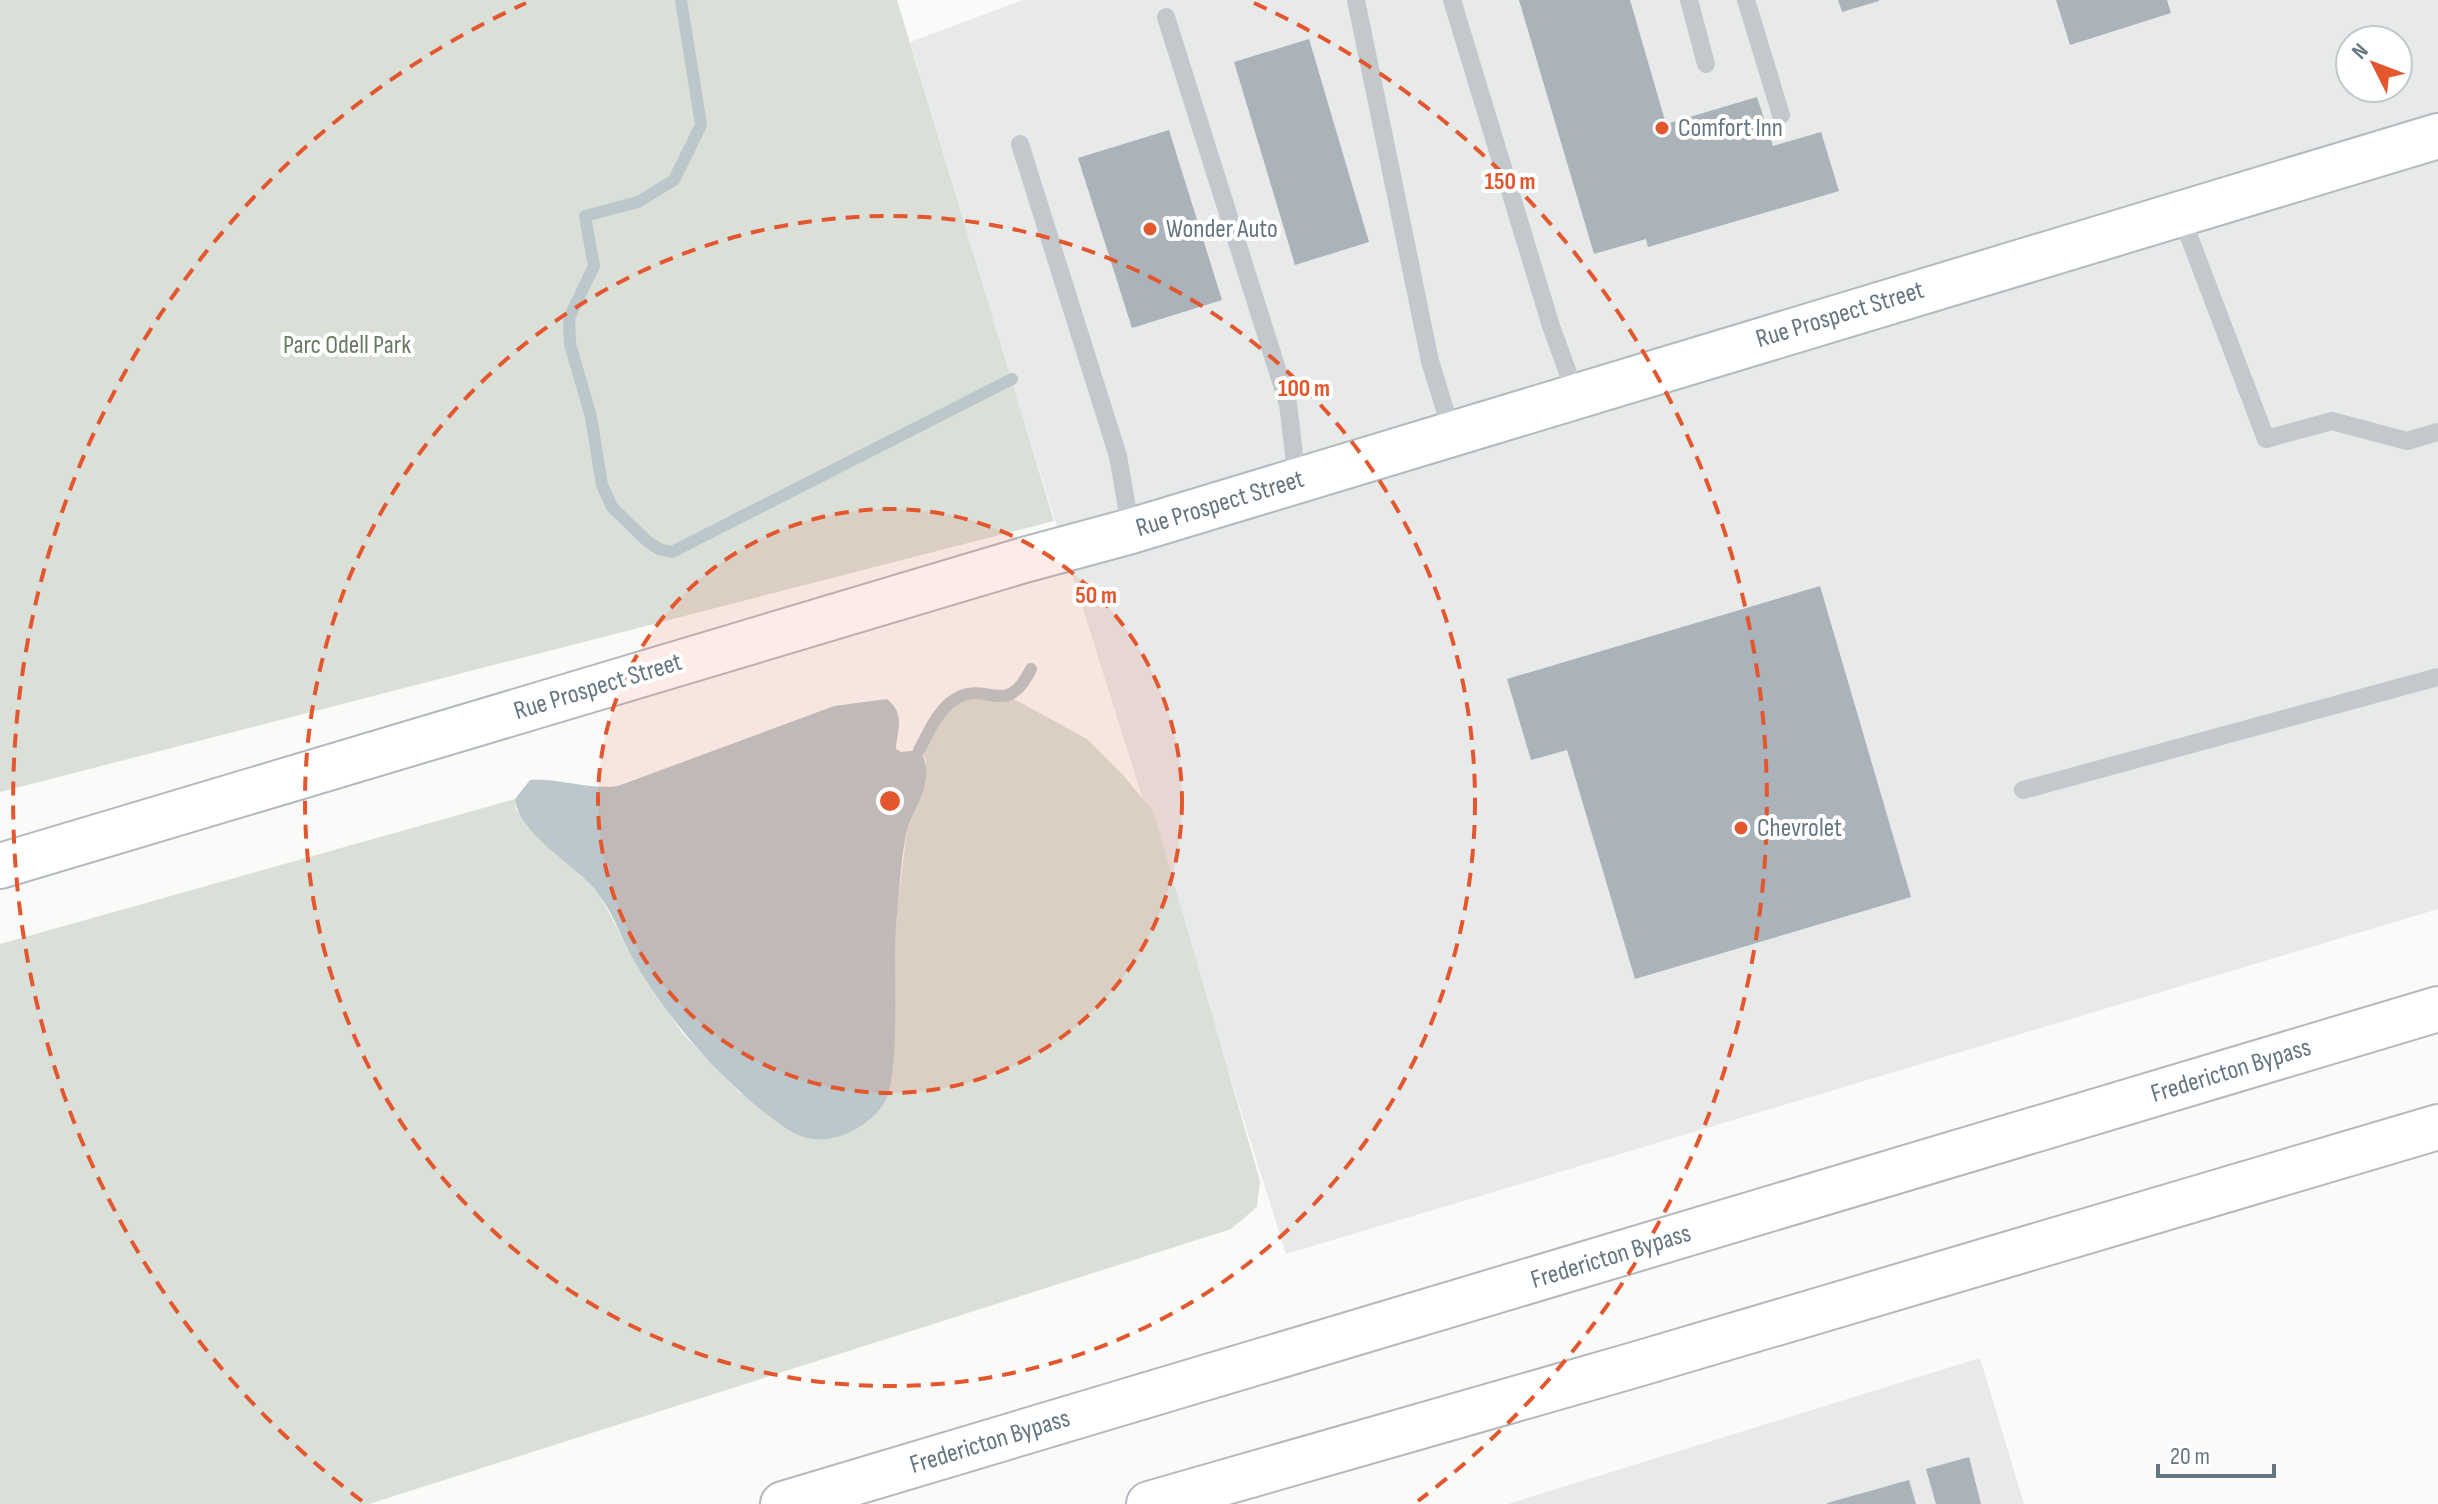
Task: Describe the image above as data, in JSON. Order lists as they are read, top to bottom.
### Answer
{
  "streets": {
    "main road": ["Rue Prospect Street", "Fredericton Bypass"]
  },
  "parks": ["Parc Odell Park"],
  "places": ["Comfort Inn", "Wonder Auto", "Chevrolet"],
  "scale_bar": "20 m",
  "north": "top left",
  "rings": ["150 m", "100 m", "50 m"]
}
